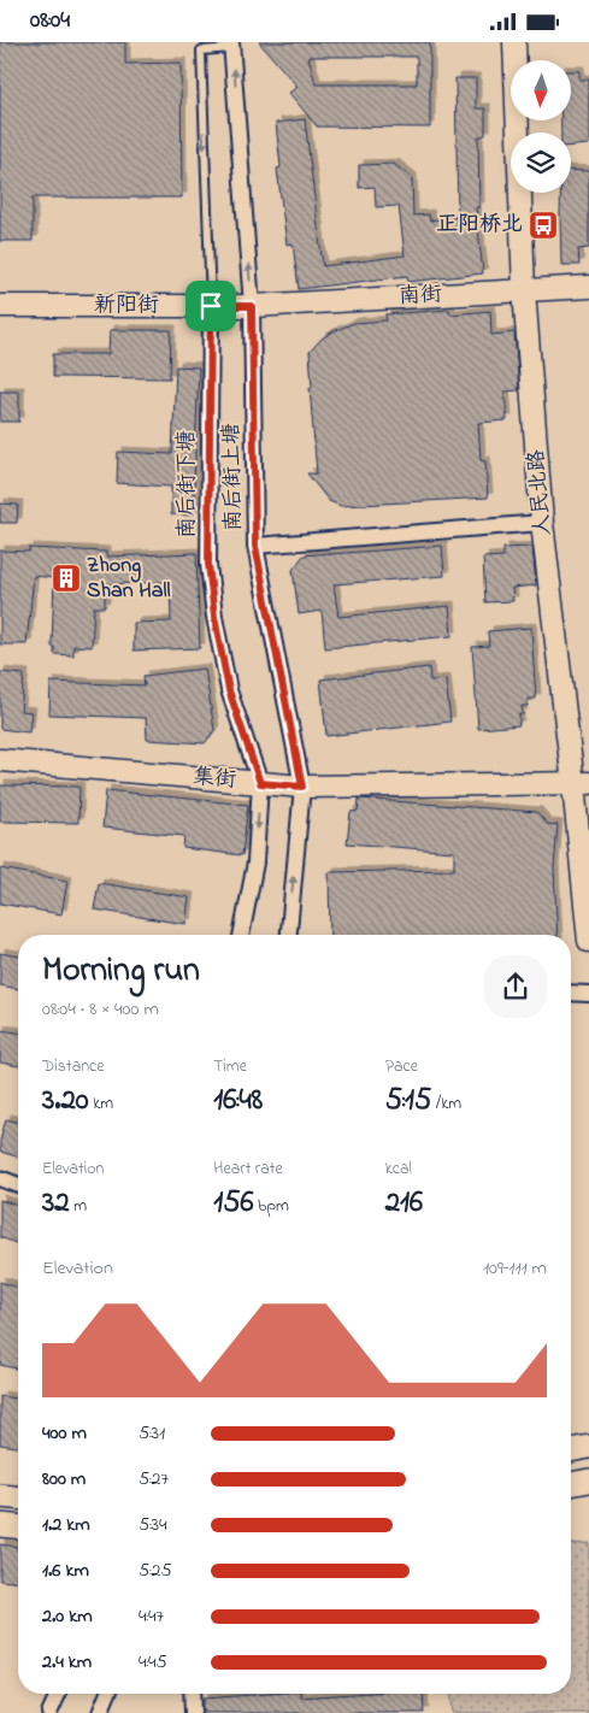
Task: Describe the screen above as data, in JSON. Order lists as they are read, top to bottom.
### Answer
{
  "streets": {
    "street": [
      "南街",
      "新阳街",
      "南后街上塘",
      "南后街下塘",
      "人民北路",
      "集街"
    ]
  },
  "crossings": [
    ["南街", "新阳街"],
    ["南街", "南后街上塘"],
    ["南街", "人民北路"],
    ["新阳街", "南后街上塘"],
    ["新阳街", "南后街下塘"],
    ["南后街上塘", "南后街下塘"],
    ["南后街上塘", "集街"],
    ["南后街下塘", "集街"],
    ["人民北路", "集街"]
  ],
  "one_way": ["南后街上塘", "南后街下塘"],
  "places": {
    "bus stop": ["正阳桥北"],
    "building": ["Zhong Shan Hall"]
  },
  "north": "bottom",
  "page": {
    "status": "08:04",
    "heading": ["Morning run", "08:04 · 8 × 400 m"],
    "stats": [
      ["Distance", "3.20 km"],
      ["Time", "16:48"],
      ["Pace", "5:15 /km"],
      ["Elevation", "32 m"],
      ["Heart rate", "156 bpm"],
      ["kcal", "216"]
    ],
    "chart": ["Elevation", "109–111 m"],
    "list": [
      {
        "name": "400 m",
        "note": "5:31"
      },
      {
        "name": "800 m",
        "note": "5:27"
      },
      {
        "name": "1.2 km",
        "note": "5:34"
      },
      {
        "name": "1.6 km",
        "note": "5:25"
      },
      {
        "name": "2.0 km",
        "note": "4:47"
      },
      {
        "name": "2.4 km",
        "note": "4:45"
      }
    ]
  }
}
